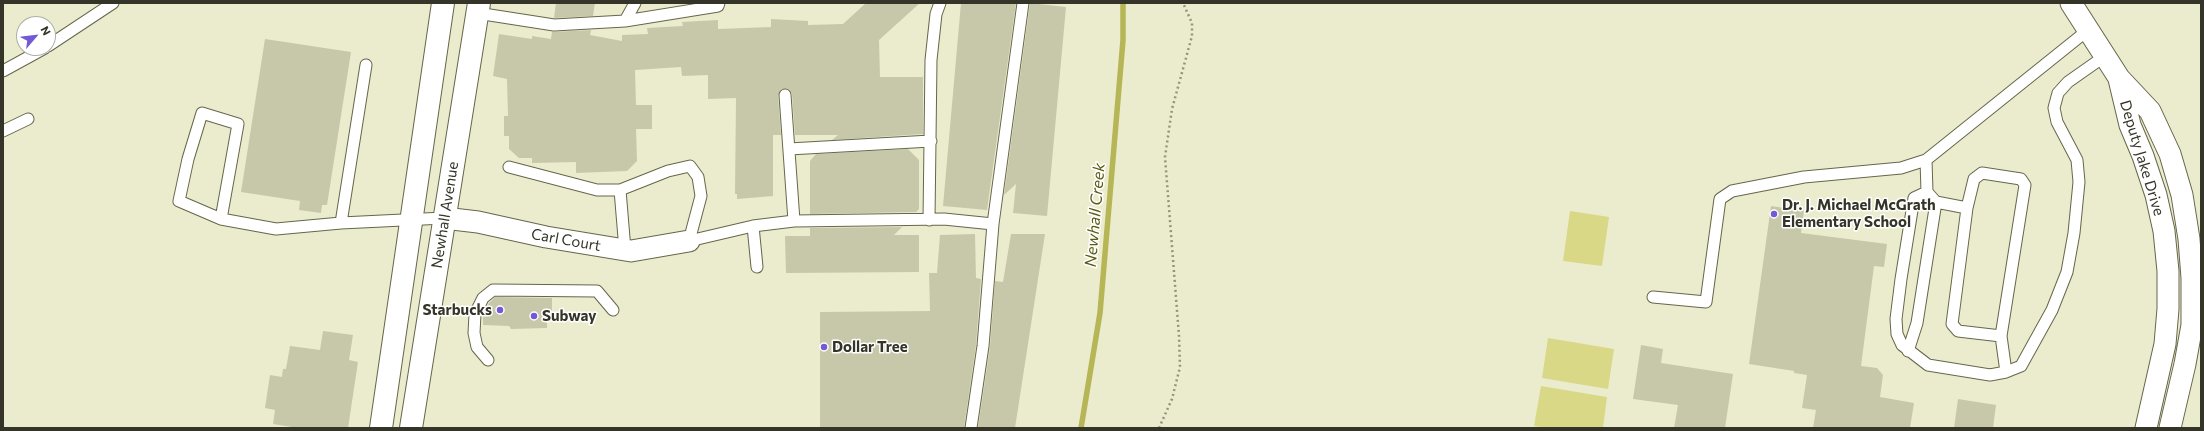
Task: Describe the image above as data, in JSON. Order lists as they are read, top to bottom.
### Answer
{
  "streets": {
    "main road": ["Newhall Avenue"],
    "street": ["Deputy Jake Drive", "Carl Court"]
  },
  "crossings": [
    ["Newhall Avenue", "Carl Court"]
  ],
  "water": ["Newhall Creek"],
  "places": [
    "Dr. J. Michael McGrath Elementary School",
    "Starbucks",
    "Subway",
    "Dollar Tree"
  ],
  "north": "top right"
}
